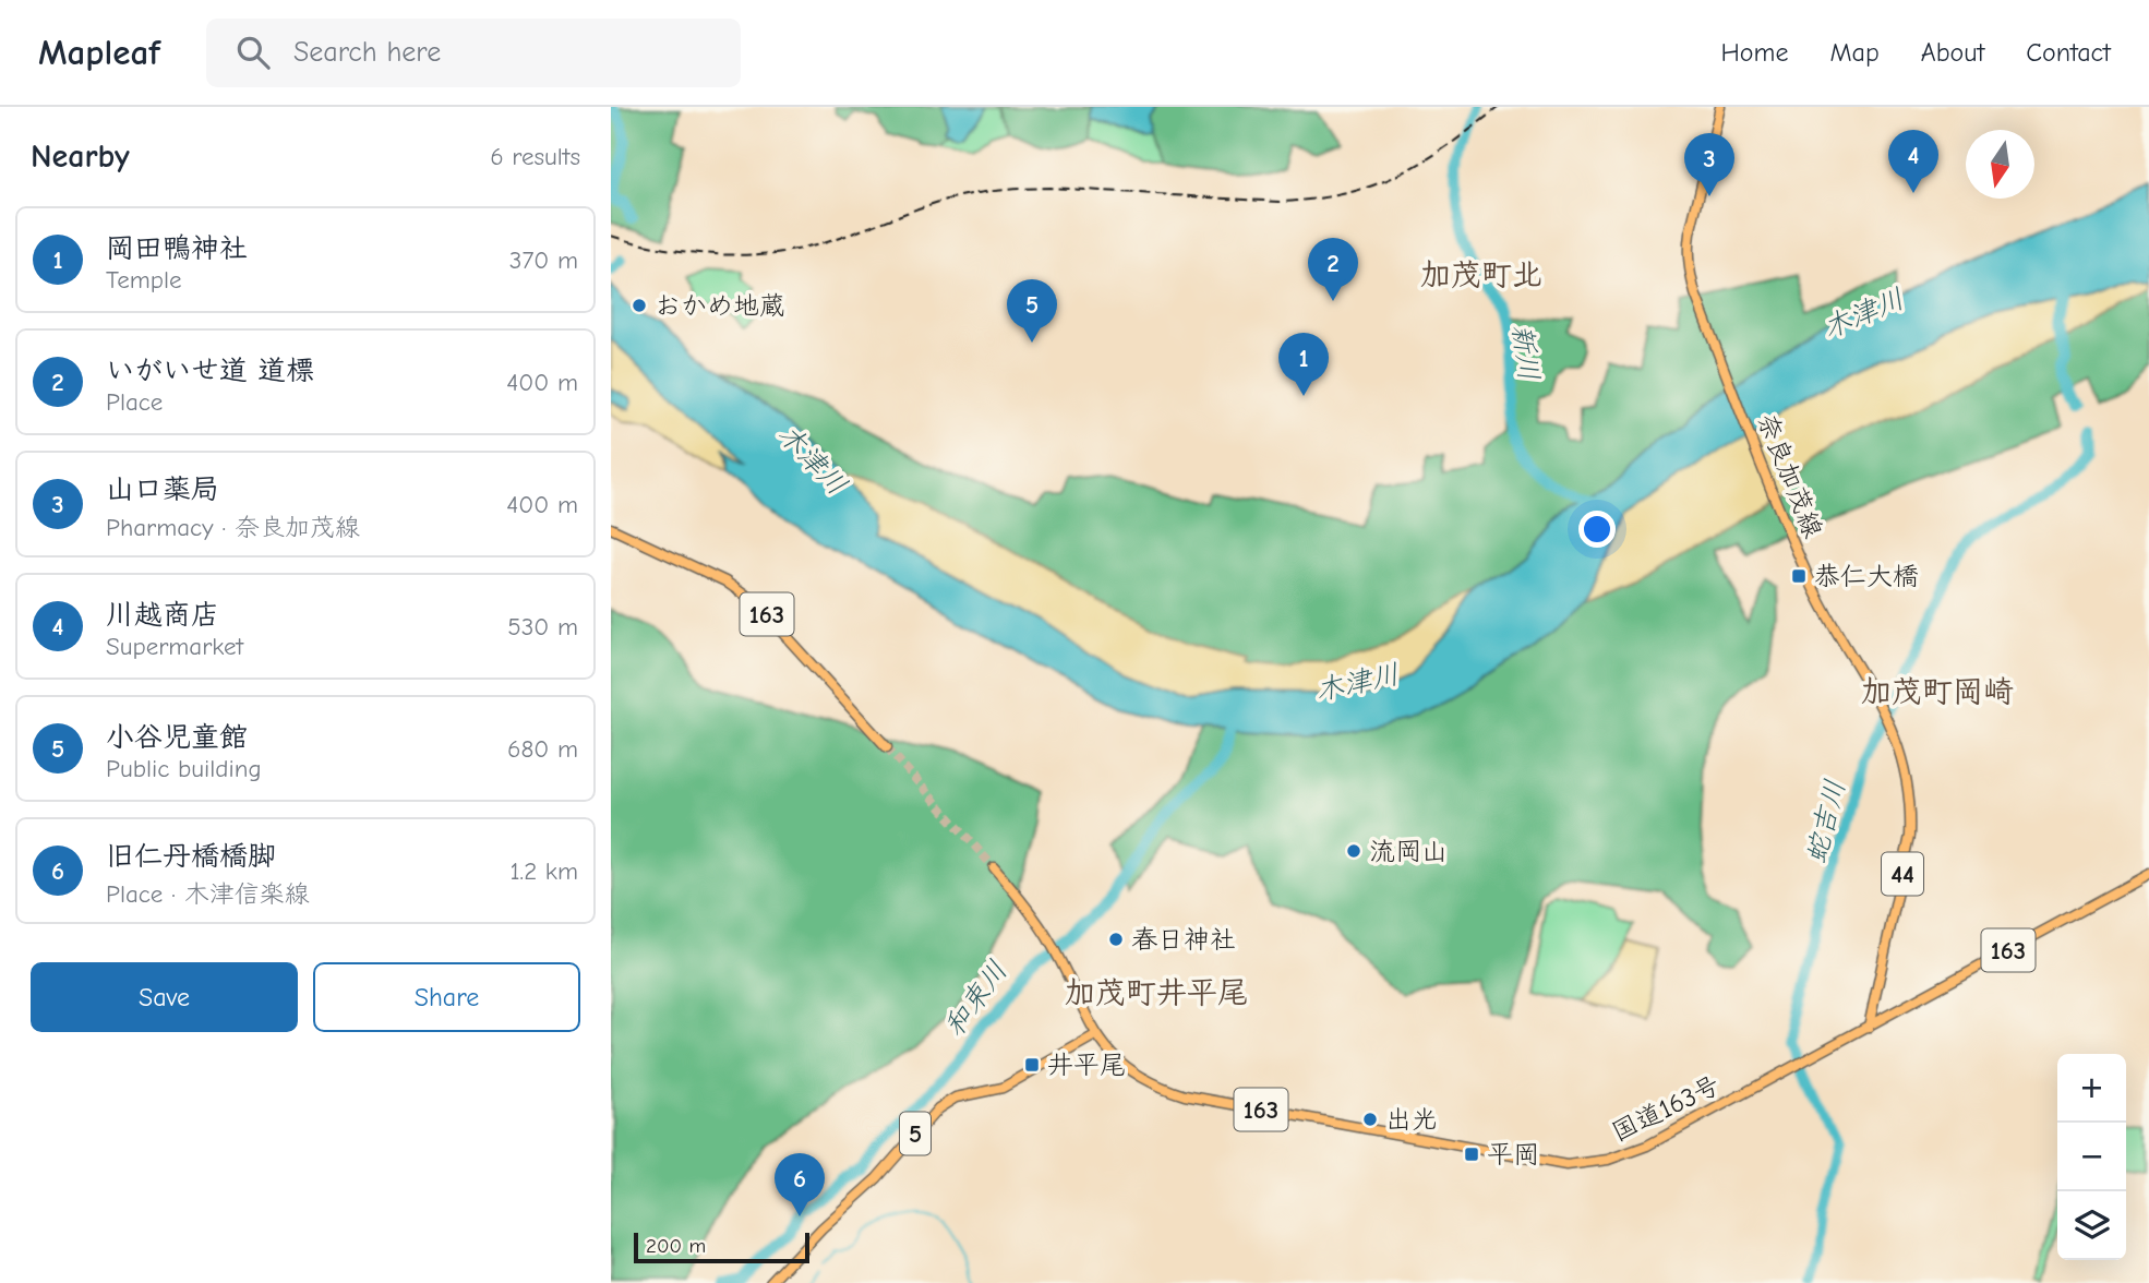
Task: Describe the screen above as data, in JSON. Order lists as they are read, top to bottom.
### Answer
{
  "streets": {
    "main road": [
      "奈良加茂線",
      "163",
      "44",
      "国道163号",
      "5"
    ]
  },
  "crossings": [
    ["奈良加茂線", "国道163号"],
    ["国道163号", "5"]
  ],
  "districts": ["加茂町北", "加茂町岡崎", "加茂町井平尾"],
  "water": [
    "木津川",
    "新川",
    "蛇吉川",
    "和束川"
  ],
  "places": {
    "other": [
      "おかめ地蔵",
      "流岡山",
      "春日神社",
      "出光"
    ],
    "transit": ["恭仁大橋", "井平尾", "平岡"]
  },
  "scale_bar": "200 m",
  "north": "bottom",
  "page": {
    "header": "Mapleaf",
    "search": "Search here",
    "nav": [
      "Home",
      "Map",
      "About",
      "Contact"
    ],
    "heading": ["Nearby", "6 results"],
    "pins": [
      "4",
      "3",
      "2",
      "5",
      "1",
      "6"
    ],
    "list": [
      {
        "mark": "1",
        "name": "岡田鴨神社",
        "note": "Temple",
        "value": "370 m"
      },
      {
        "mark": "2",
        "name": "いがいせ道 道標",
        "note": "Place",
        "value": "400 m"
      },
      {
        "mark": "3",
        "name": "山口薬局",
        "note": "Pharmacy · 奈良加茂線",
        "value": "400 m"
      },
      {
        "mark": "4",
        "name": "川越商店",
        "note": "Supermarket",
        "value": "530 m"
      },
      {
        "mark": "5",
        "name": "小谷児童館",
        "note": "Public building",
        "value": "680 m"
      },
      {
        "mark": "6",
        "name": "旧仁丹橋橋脚",
        "note": "Place · 木津信楽線",
        "value": "1.2 km"
      }
    ],
    "buttons": ["Save", "Share"],
    "map_buttons": ["+", "−"],
    "scale": "200 m"
  }
}
